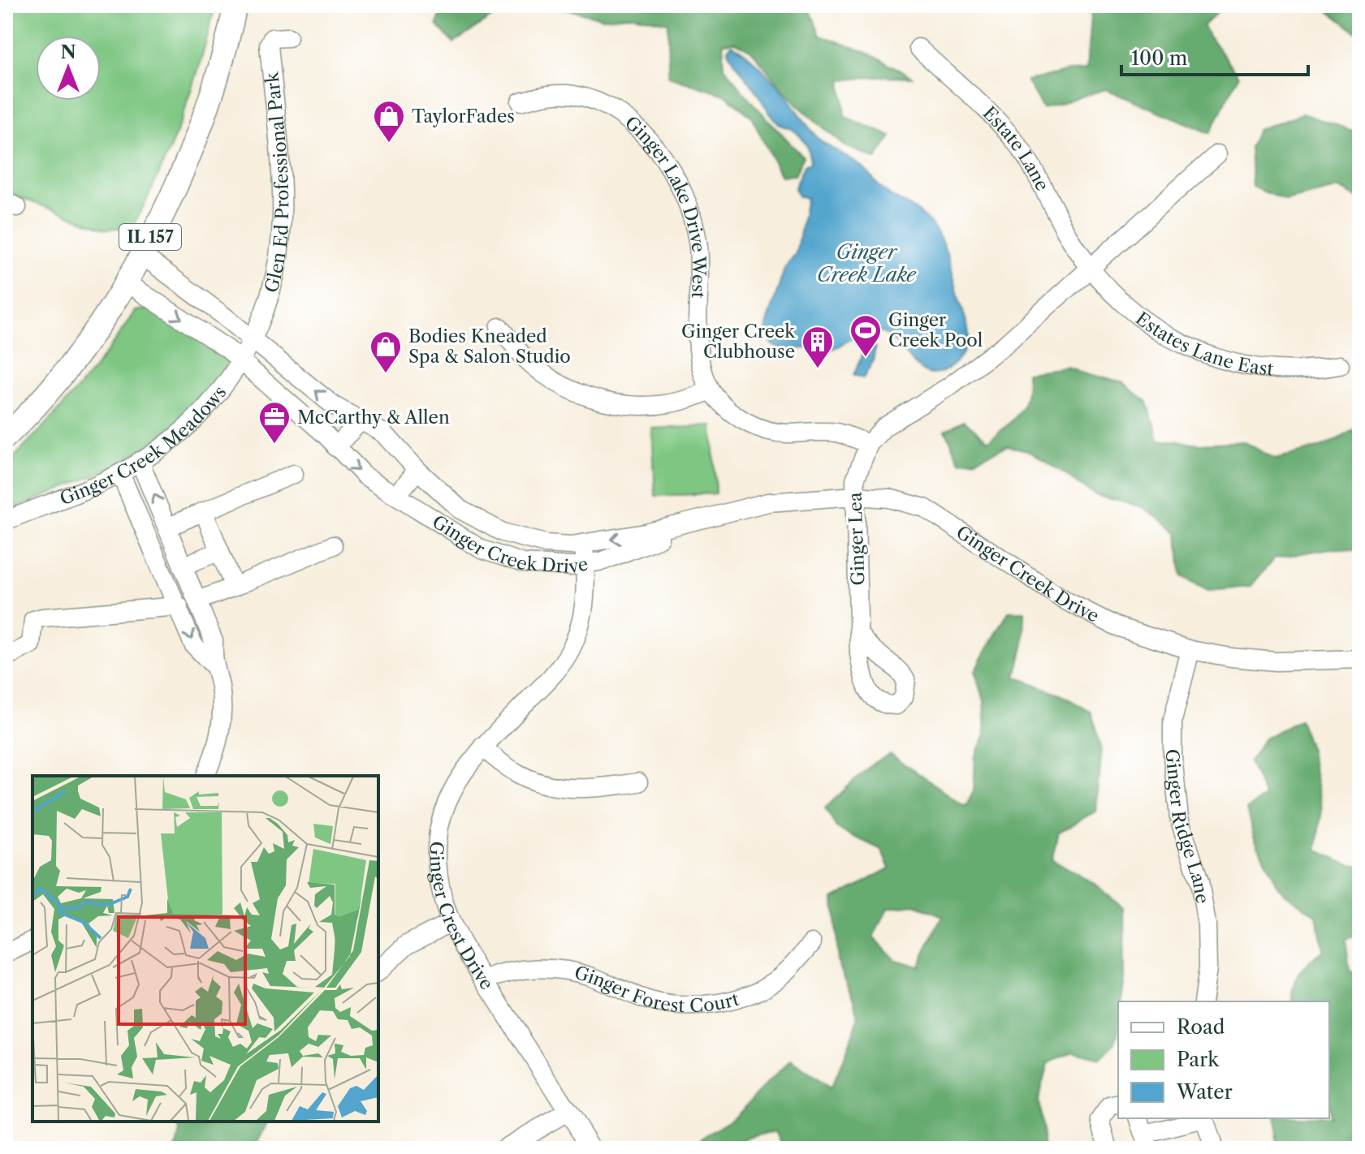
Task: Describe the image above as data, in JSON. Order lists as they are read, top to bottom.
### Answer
{
  "streets": {
    "main road": ["IL 157"],
    "street": [
      "Estate Lane",
      "Glen Ed Professional Park",
      "Ginger Lake Drive West",
      "Estates Lane East",
      "Ginger Creek Meadows",
      "Ginger Creek Drive",
      "Ginger Lea",
      "Ginger Ridge Lane",
      "Ginger Crest Drive",
      "Ginger Forest Court"
    ]
  },
  "crossings": [
    ["Estate Lane", "Estates Lane East"],
    ["Glen Ed Professional Park", "Ginger Creek Meadows"],
    ["Glen Ed Professional Park", "Ginger Creek Drive"],
    ["IL 157", "Ginger Creek Drive"],
    ["Ginger Creek Meadows", "Ginger Creek Drive"],
    ["Ginger Creek Drive", "Ginger Lea"],
    ["Ginger Creek Drive", "Ginger Ridge Lane"],
    ["Ginger Creek Drive", "Ginger Crest Drive"],
    ["Ginger Crest Drive", "Ginger Forest Court"]
  ],
  "water": ["Ginger Creek Lake"],
  "places": {
    "shop": ["TaylorFades", "Bodies Kneaded Spa & Salon Studio"],
    "sports": ["Ginger Creek Pool"],
    "building": ["Ginger Creek Clubhouse"],
    "office": ["McCarthy & Allen"]
  },
  "legend": ["Road", "Park", "Water"],
  "scale_bar": "100 m",
  "north": "top"
}
